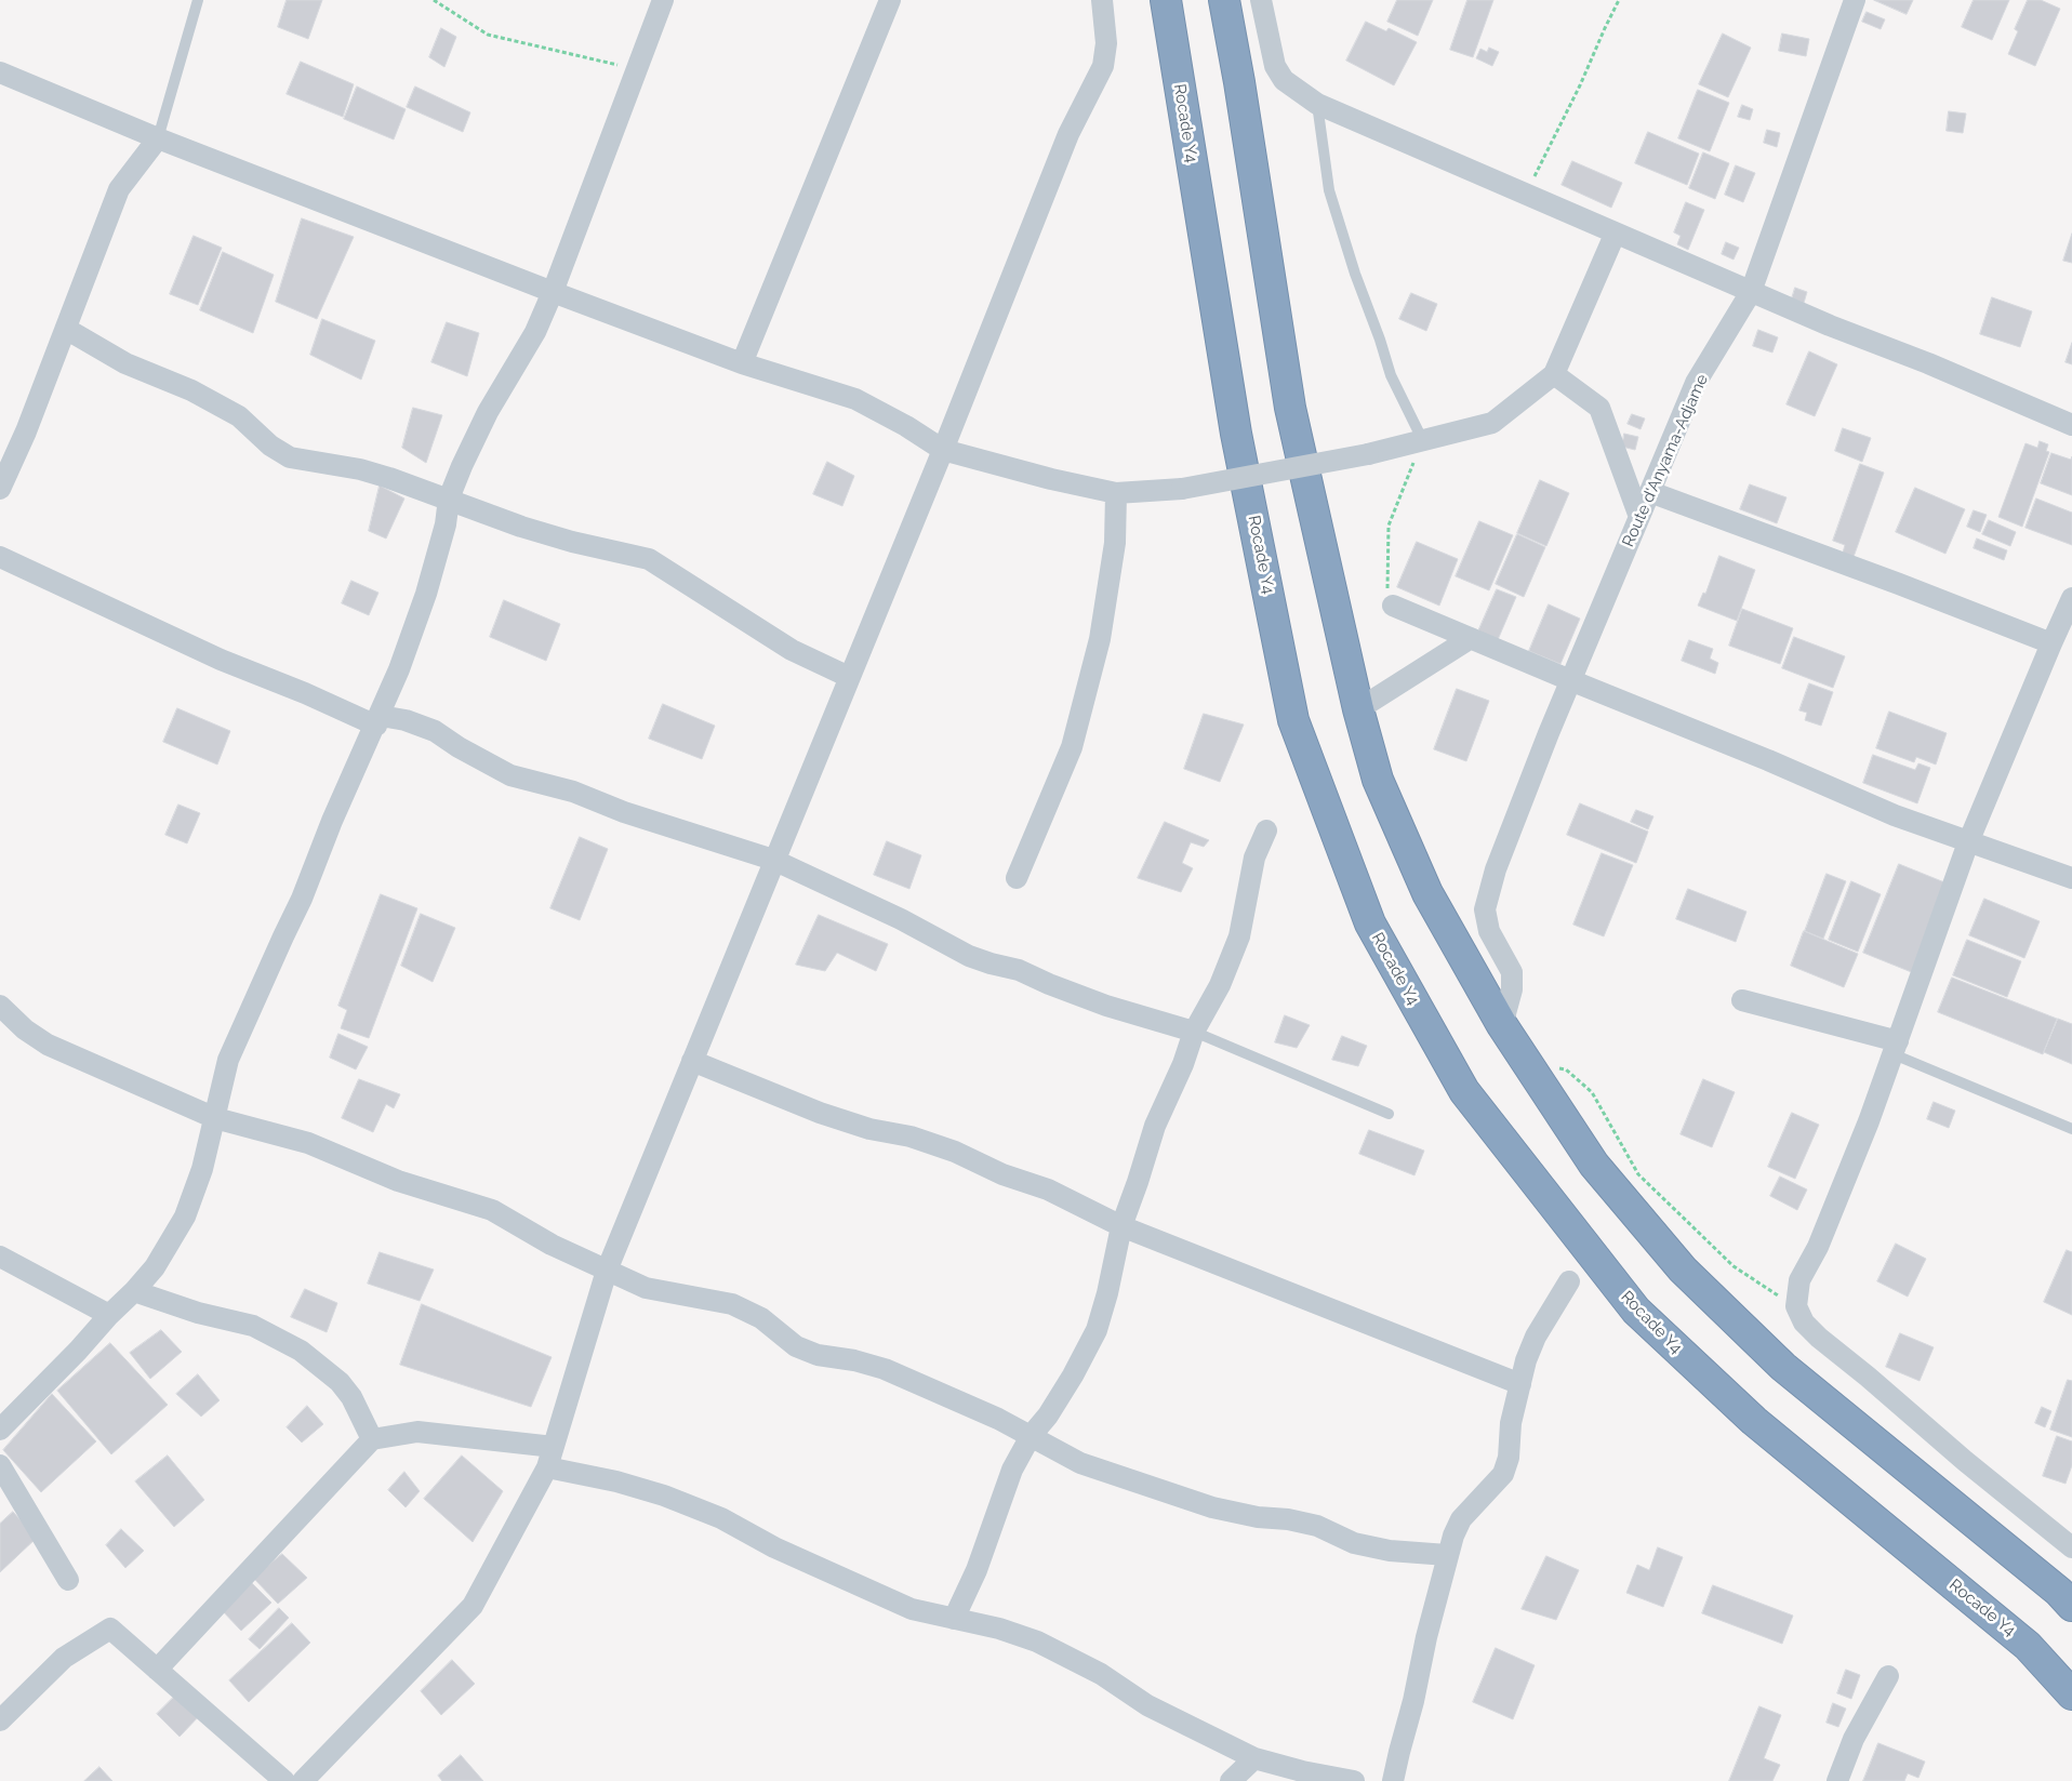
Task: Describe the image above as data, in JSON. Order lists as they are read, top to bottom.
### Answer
{
  "streets": {
    "highway": ["Rocade Y4"],
    "street": ["Route d'Anyama-Adjame"]
  }
}
